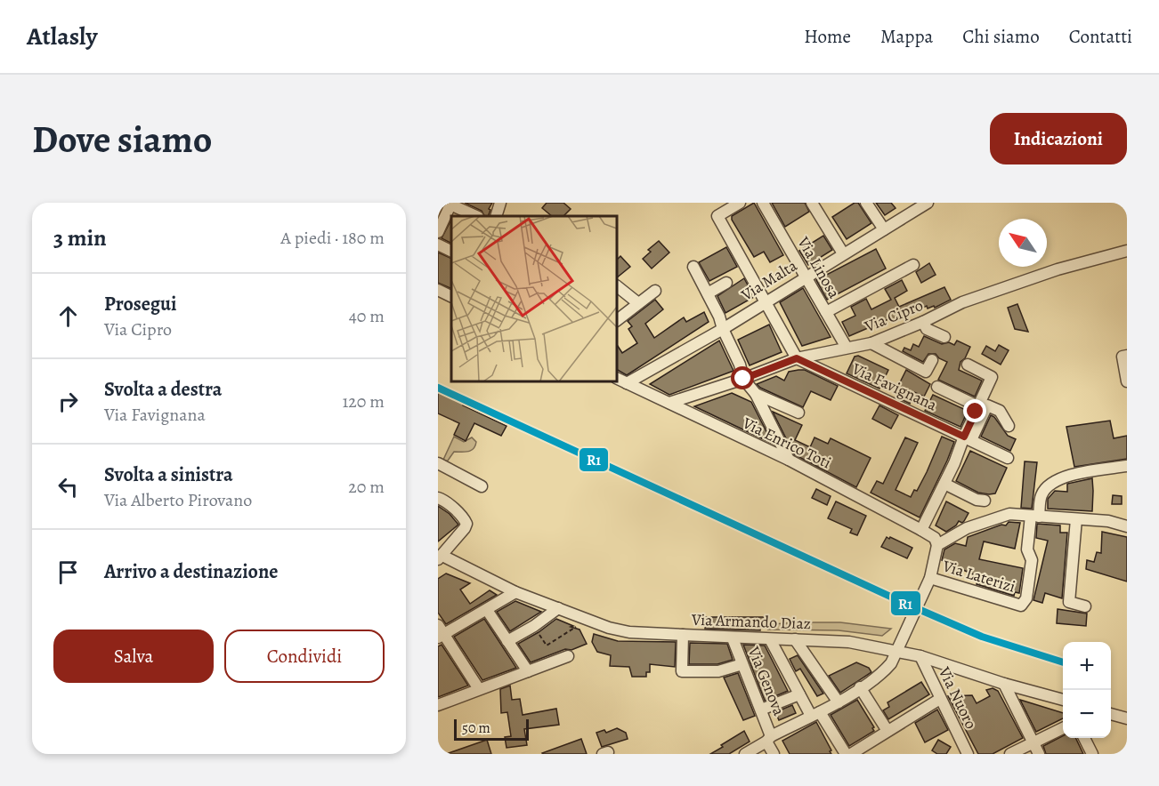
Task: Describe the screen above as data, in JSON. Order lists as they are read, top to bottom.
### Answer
{
  "streets": {
    "street": [
      "Via Linosa",
      "Via Malta",
      "Via Cipro",
      "Via Favignana",
      "Via Enrico Toti",
      "Via Laterizi",
      "Via Armando Diaz",
      "Via Genova",
      "Via Nuoro"
    ]
  },
  "crossings": [
    ["Via Linosa", "Via Malta"],
    ["Via Linosa", "Via Cipro"],
    ["Via Malta", "Via Enrico Toti"],
    ["Via Cipro", "Via Favignana"],
    ["Via Cipro", "Via Enrico Toti"],
    ["Via Enrico Toti", "Via Laterizi"],
    ["Via Armando Diaz", "Via Genova"],
    ["Via Armando Diaz", "Via Nuoro"]
  ],
  "lines": ["transit line R1"],
  "scale_bar": "50 m",
  "north": "top left",
  "page": {
    "header": "Atlasly",
    "nav": [
      "Home",
      "Mappa",
      "Chi siamo",
      "Contatti"
    ],
    "buttons": [
      "Indicazioni",
      ["Salva", "Condividi"]
    ],
    "title": "Dove siamo",
    "heading": ["3 min", "A piedi · 180 m"],
    "list": [
      ["Prosegui", "Via Cipro", "40 m"],
      ["Svolta a destra", "Via Favignana", "120 m"],
      ["Svolta a sinistra", "Via Alberto Pirovano", "20 m"],
      "Arrivo a destinazione"
    ],
    "map_buttons": ["+", "−"],
    "scale": "50 m"
  }
}
